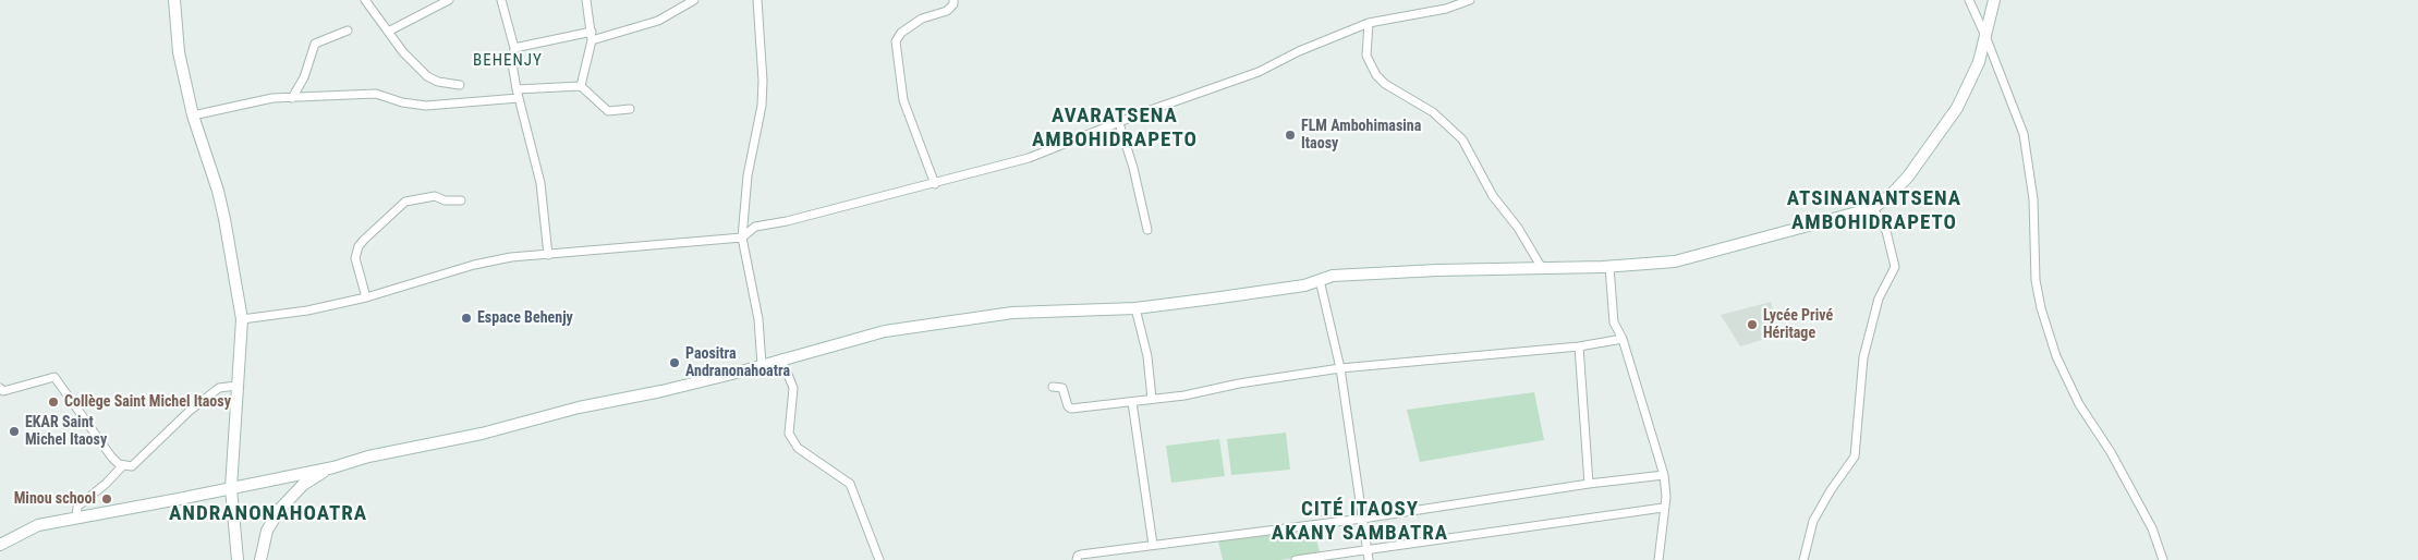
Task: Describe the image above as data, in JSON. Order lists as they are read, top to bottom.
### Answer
{
  "districts": [
    "BEHENJY",
    "AVARATSENA AMBOHIDRAPETO",
    "ATSINANANTSENA AMBOHIDRAPETO",
    "CITÉ ITAOSY AKANY SAMBATRA",
    "ANDRANONAHOATRA"
  ],
  "places": [
    "FLM Ambohimasina Itaosy",
    "Espace Behenjy",
    "Lycée Privé Héritage",
    "Paositra Andranonahoatra",
    "Collège Saint Michel Itaosy",
    "EKAR Saint Michel Itaosy",
    "Minou school"
  ]
}
